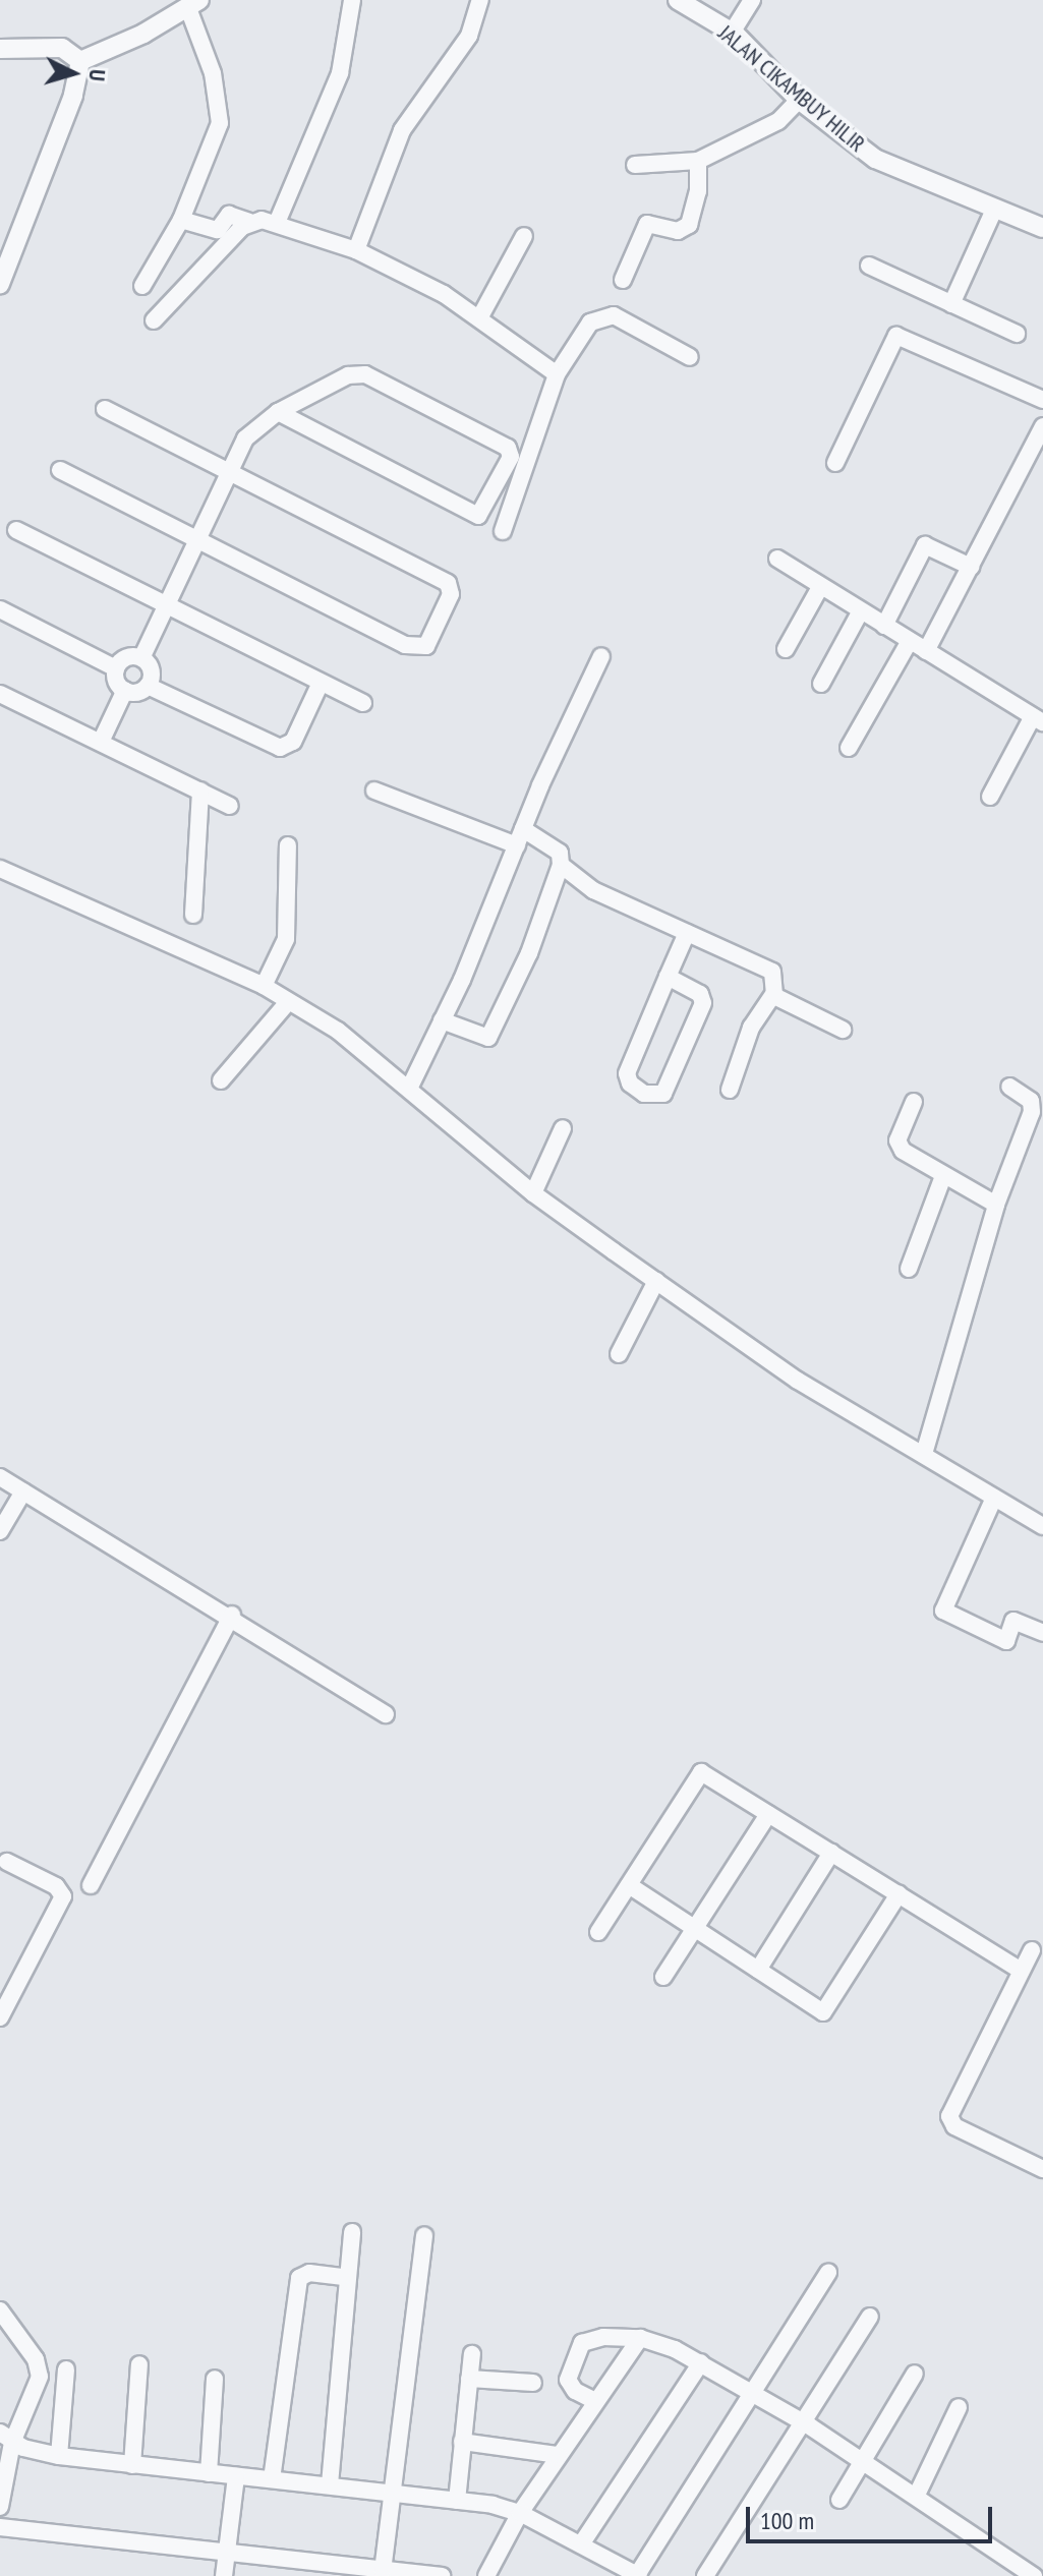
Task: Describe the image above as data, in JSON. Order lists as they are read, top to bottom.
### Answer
{
  "streets": {
    "street": ["JALAN CIKAMBUY HILIR"]
  },
  "scale_bar": "100 m",
  "north": "right"
}
